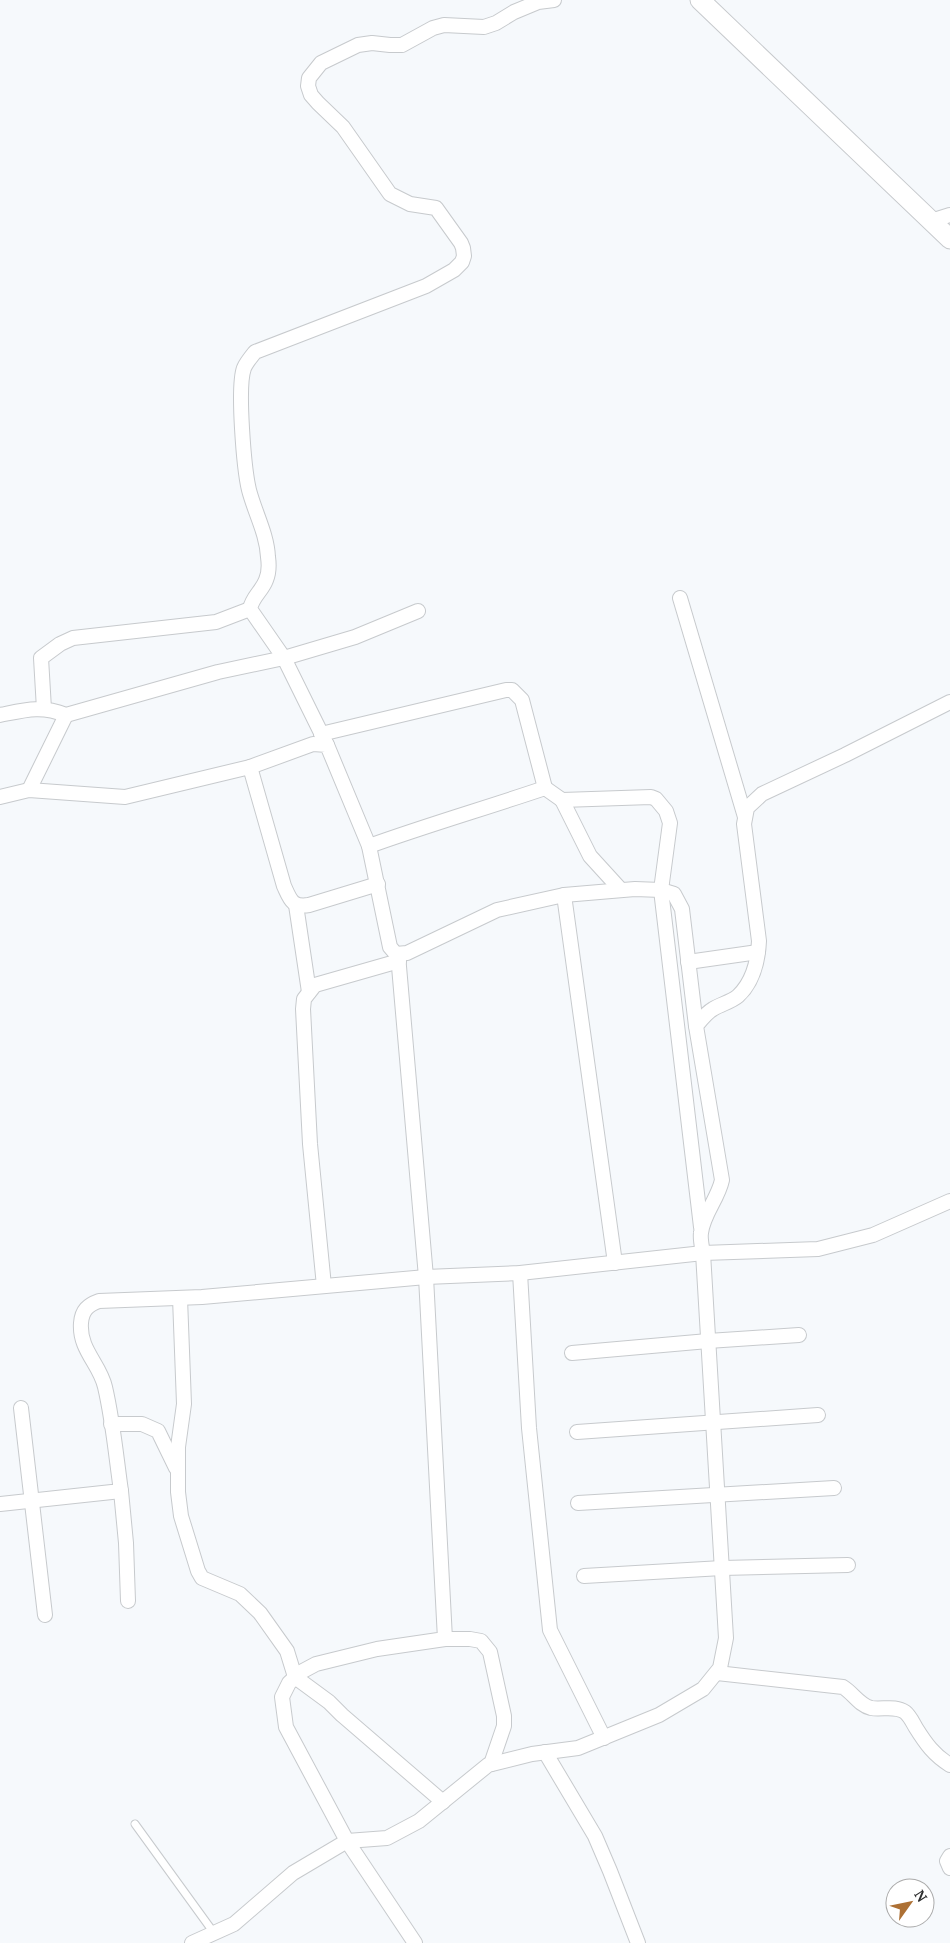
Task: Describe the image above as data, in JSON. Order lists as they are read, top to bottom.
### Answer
{
  "north": "top right"
}
